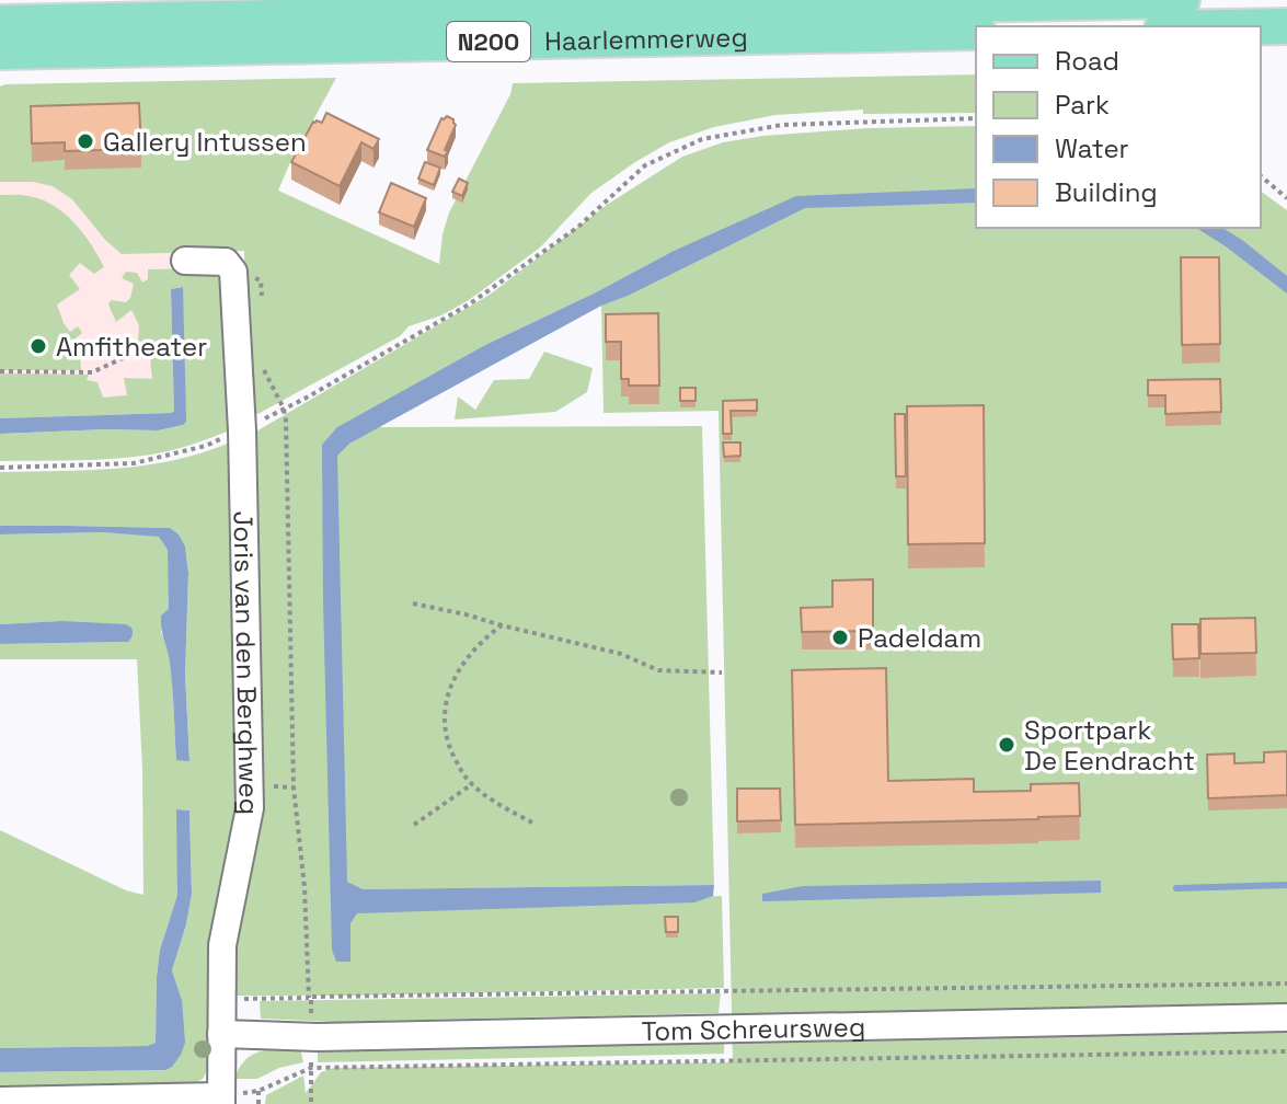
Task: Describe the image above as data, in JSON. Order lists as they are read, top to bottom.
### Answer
{
  "streets": {
    "main road": ["Haarlemmerweg", "N200"],
    "street": ["Joris van den Berghweg", "Tom Schreursweg"]
  },
  "crossings": [
    ["Joris van den Berghweg", "Tom Schreursweg"]
  ],
  "places": [
    "Gallery Intussen",
    "Amfitheater",
    "Padeldam",
    "Sportpark De Eendracht"
  ],
  "legend": [
    "Road",
    "Park",
    "Water",
    "Building"
  ]
}
